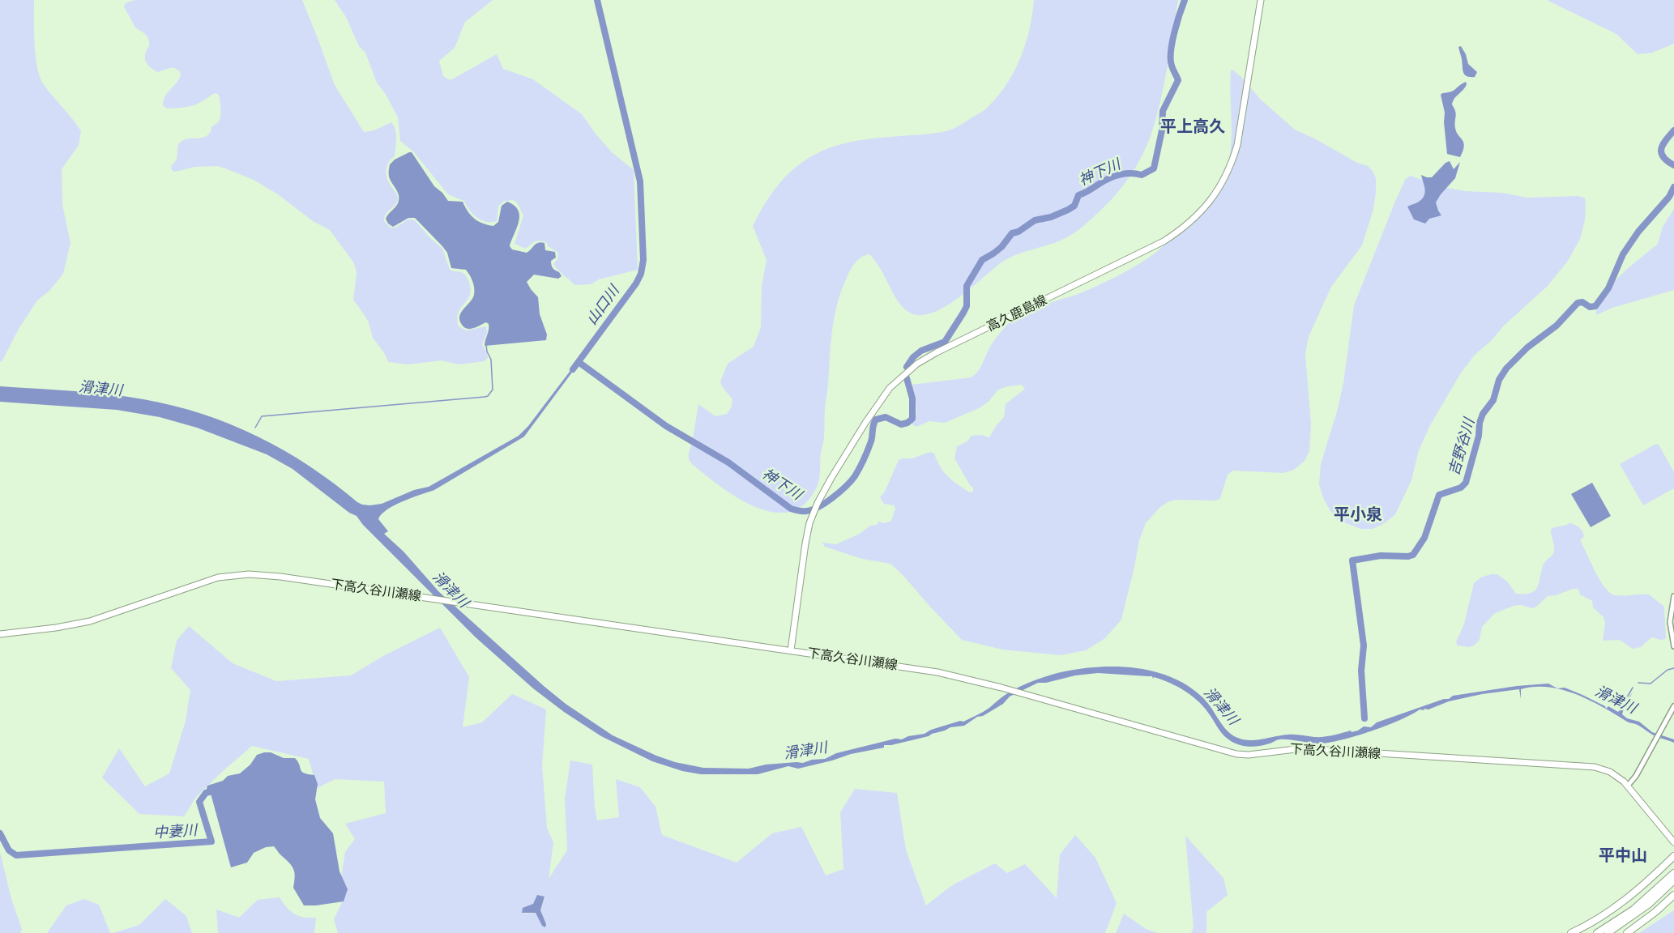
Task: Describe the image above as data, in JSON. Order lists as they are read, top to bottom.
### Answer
{
  "streets": {
    "main road": ["高久鹿島線", "下高久谷川瀬線"]
  },
  "crossings": [
    ["高久鹿島線", "下高久谷川瀬線"]
  ],
  "districts": ["平上高久", "平小泉", "平中山"],
  "water": [
    "神下川",
    "山口川",
    "滑津川",
    "吉野谷川",
    "中妻川"
  ]
}
